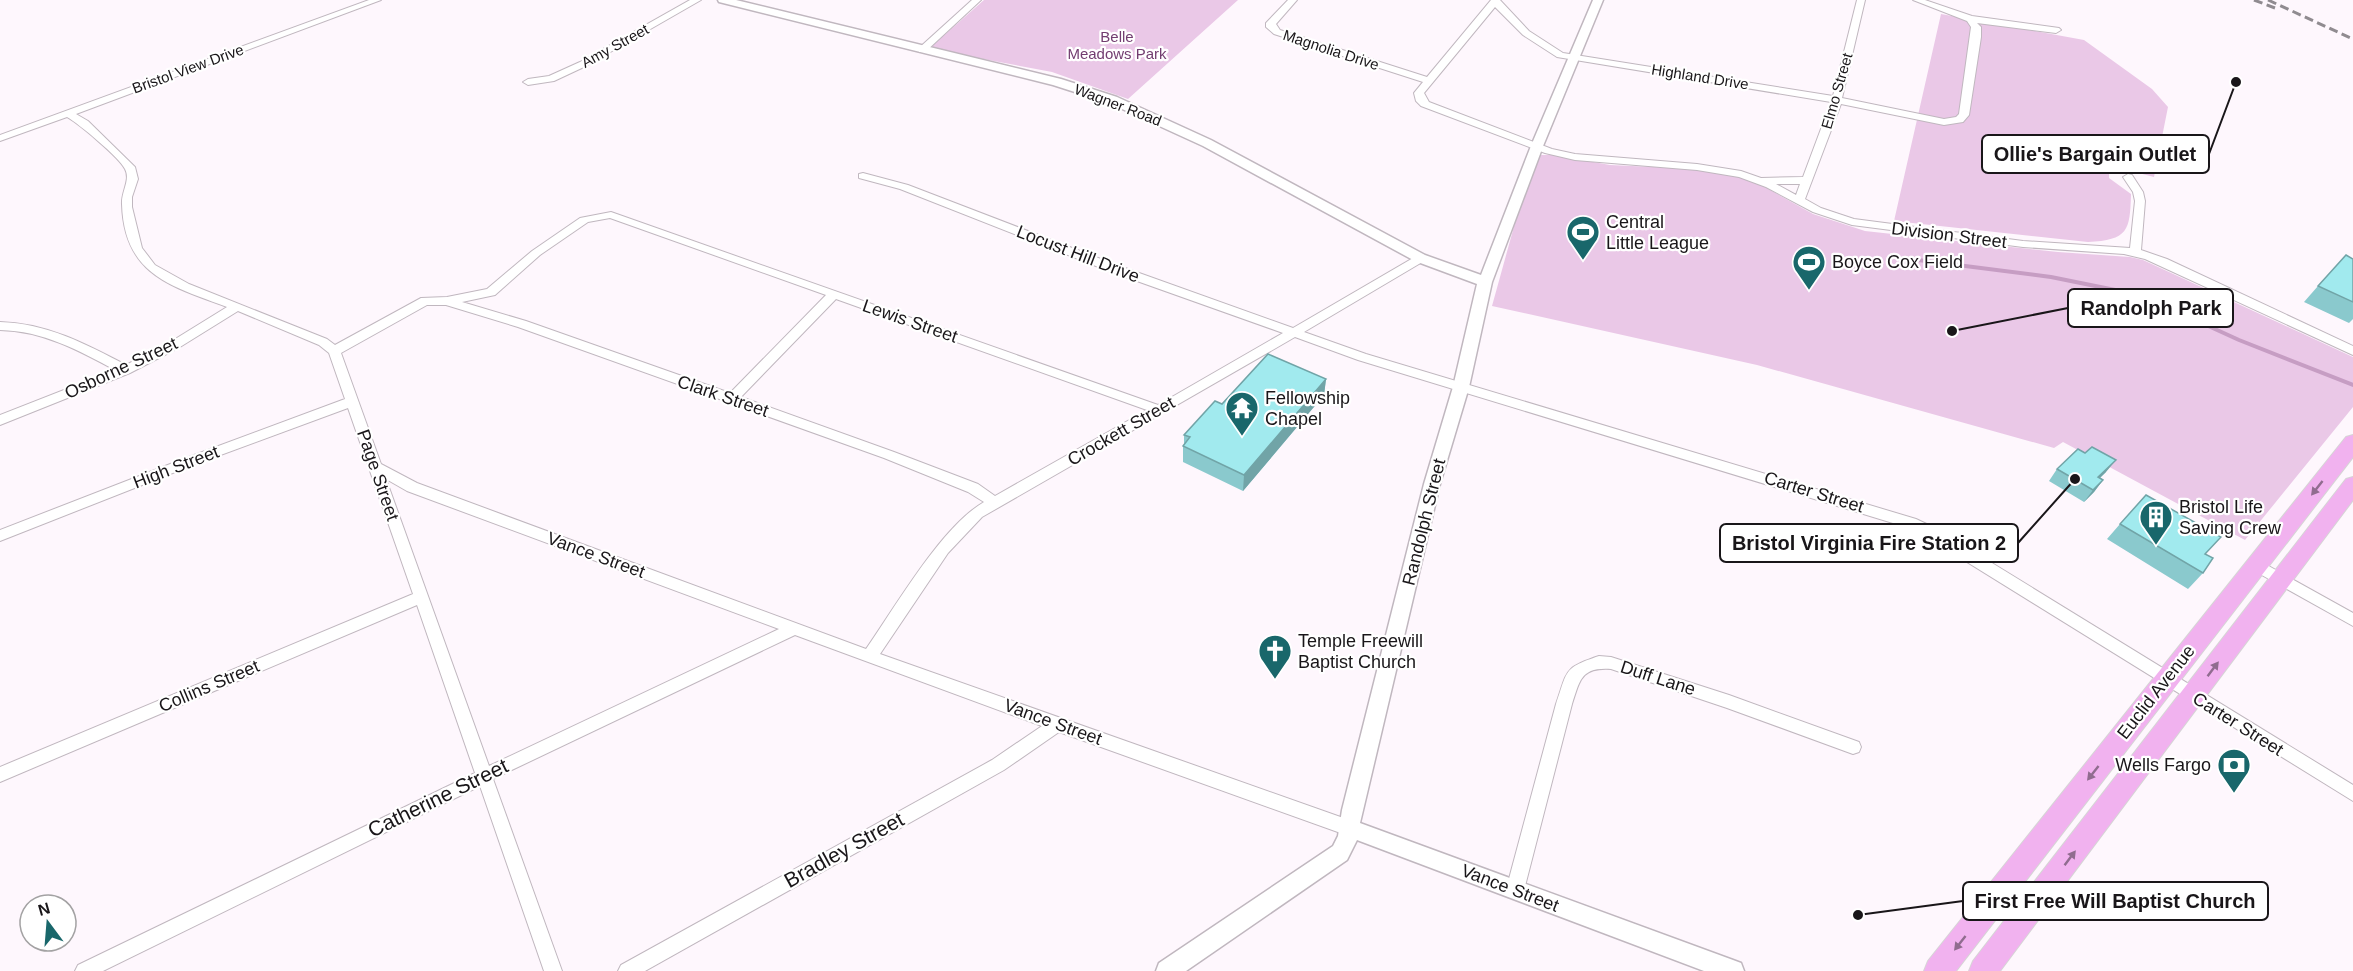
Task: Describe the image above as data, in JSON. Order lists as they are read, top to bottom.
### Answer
{
  "streets": {
    "main road": ["Euclid Avenue"],
    "street": [
      "Amy Street",
      "Magnolia Drive",
      "Bristol View Drive",
      "Highland Drive",
      "Elmo Street",
      "Wagner Road",
      "Division Street",
      "Locust Hill Drive",
      "Lewis Street",
      "Osborne Street",
      "Clark Street",
      "Crockett Street",
      "High Street",
      "Page Street",
      "Carter Street",
      "Randolph Street",
      "Vance Street",
      "Duff Lane",
      "Collins Street",
      "Catherine Street",
      "Bradley Street"
    ]
  },
  "crossings": [
    ["Magnolia Drive", "Division Street"],
    ["Highland Drive", "Elmo Street"],
    ["Highland Drive", "Randolph Street"],
    ["Elmo Street", "Division Street"],
    ["Wagner Road", "Crockett Street"],
    ["Wagner Road", "Randolph Street"],
    ["Division Street", "Randolph Street"],
    ["Locust Hill Drive", "Crockett Street"],
    ["Locust Hill Drive", "Carter Street"],
    ["Locust Hill Drive", "Randolph Street"],
    ["Lewis Street", "Clark Street"],
    ["Lewis Street", "Crockett Street"],
    ["Lewis Street", "Page Street"],
    ["Clark Street", "Crockett Street"],
    ["Crockett Street", "Vance Street"],
    ["High Street", "Page Street"],
    ["Page Street", "Vance Street"],
    ["Page Street", "Collins Street"],
    ["Page Street", "Catherine Street"],
    ["Carter Street", "Randolph Street"],
    ["Carter Street", "Euclid Avenue"],
    ["Randolph Street", "Vance Street"],
    ["Vance Street", "Duff Lane"],
    ["Vance Street", "Catherine Street"],
    ["Vance Street", "Bradley Street"]
  ],
  "parks": ["Belle Meadows Park"],
  "places": {
    "other": [
      "Ollie's Bargain Outlet",
      "Randolph Park",
      "Bristol Virginia Fire Station 2",
      "First Free Will Baptist Church"
    ],
    "sports": ["Central Little League", "Boyce Cox Field"],
    "temple": ["Fellowship Chapel"],
    "building": ["Bristol Life Saving Crew"],
    "church": ["Temple Freewill Baptist Church"],
    "bank": ["Wells Fargo"]
  },
  "north": "top"
}
